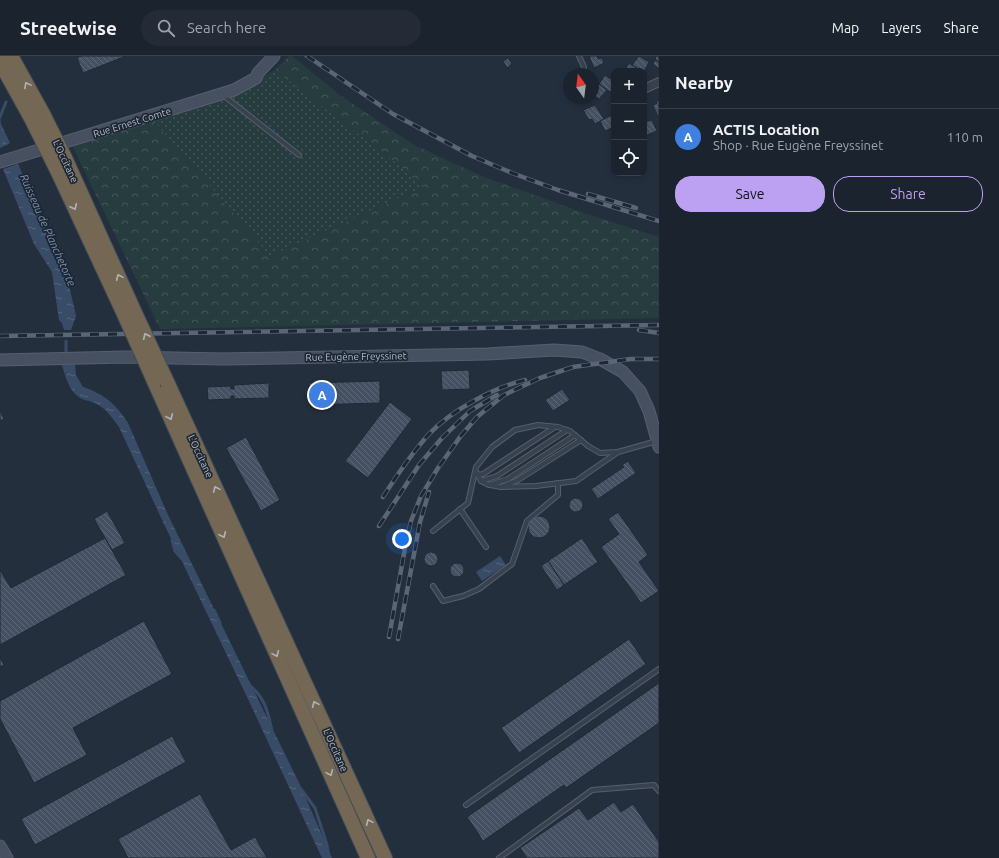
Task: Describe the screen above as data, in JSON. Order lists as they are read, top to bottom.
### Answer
{
  "streets": {
    "highway": ["L'Occitane"],
    "street": ["Rue Ernest Comte", "Rue Eugène Freyssinet"]
  },
  "water": ["Ruisseau de Planchetorte"],
  "north": "top",
  "page": {
    "header": "Streetwise",
    "search": "Search here",
    "nav": ["Map", "Layers", "Share"],
    "heading": "Nearby",
    "map_buttons": ["+", "−"],
    "list": [
      {
        "mark": "A",
        "name": "ACTIS Location",
        "note": "Shop · Rue Eugène Freyssinet",
        "value": "110 m"
      }
    ],
    "buttons": ["Save", "Share"],
    "pins": "A"
  }
}
